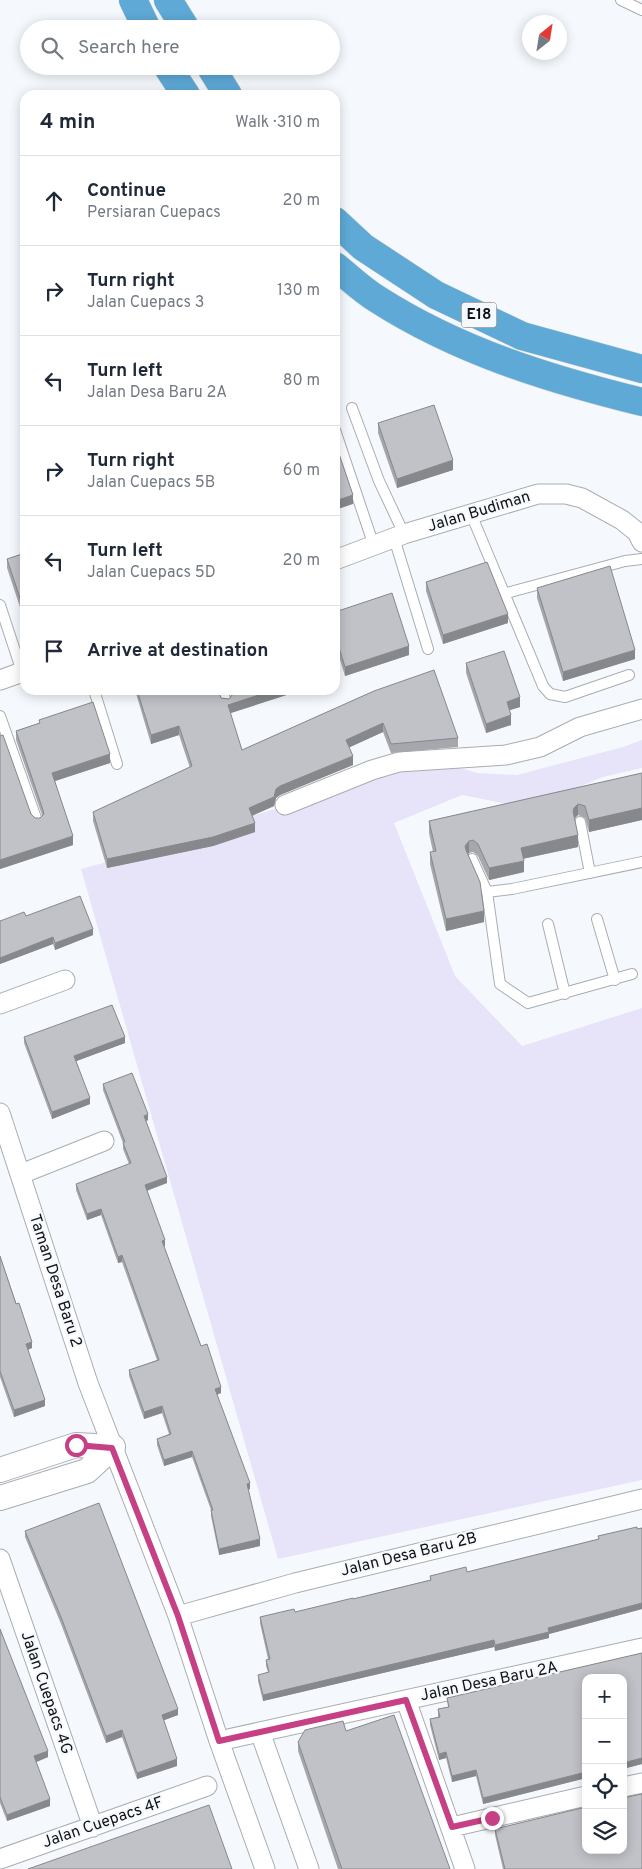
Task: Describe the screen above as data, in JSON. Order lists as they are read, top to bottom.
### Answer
{
  "streets": {
    "highway": ["E18"],
    "street": [
      "Jalan Budiman",
      "Taman Desa Baru 2",
      "Jalan Desa Baru 2B",
      "Jalan Desa Baru 2A",
      "Jalan Cuepacs 4G",
      "Jalan Cuepacs 4F"
    ]
  },
  "crossings": [
    ["Taman Desa Baru 2", "Jalan Desa Baru 2B"],
    ["Taman Desa Baru 2", "Jalan Desa Baru 2A"],
    ["Jalan Cuepacs 4G", "Jalan Cuepacs 4F"]
  ],
  "north": "top right",
  "page": {
    "search": "Search here",
    "heading": ["4 min", "Walk · 310 m"],
    "list": [
      ["Continue", "Persiaran Cuepacs", "20 m"],
      ["Turn right", "Jalan Cuepacs 3", "130 m"],
      ["Turn left", "Jalan Desa Baru 2A", "80 m"],
      ["Turn right", "Jalan Cuepacs 5B", "60 m"],
      ["Turn left", "Jalan Cuepacs 5D", "20 m"],
      "Arrive at destination"
    ],
    "map_buttons": ["+", "−"]
  }
}
